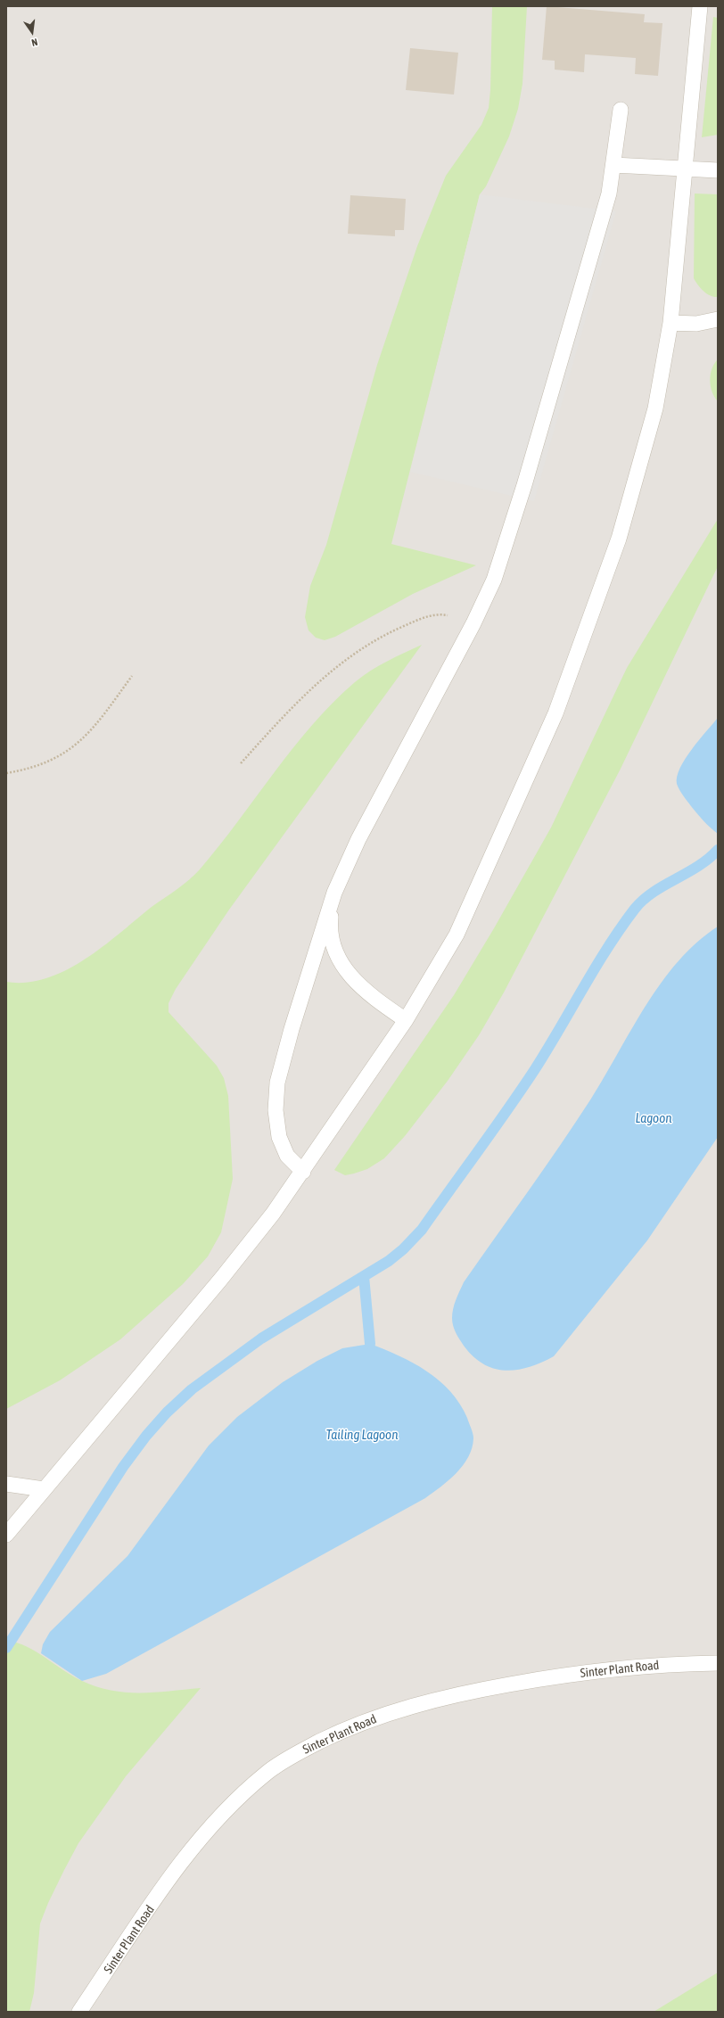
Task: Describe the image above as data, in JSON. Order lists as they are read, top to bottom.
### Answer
{
  "streets": {
    "lane": ["Sinter Plant Road"]
  },
  "water": ["Lagoon", "Tailing Lagoon"],
  "north": "bottom"
}
